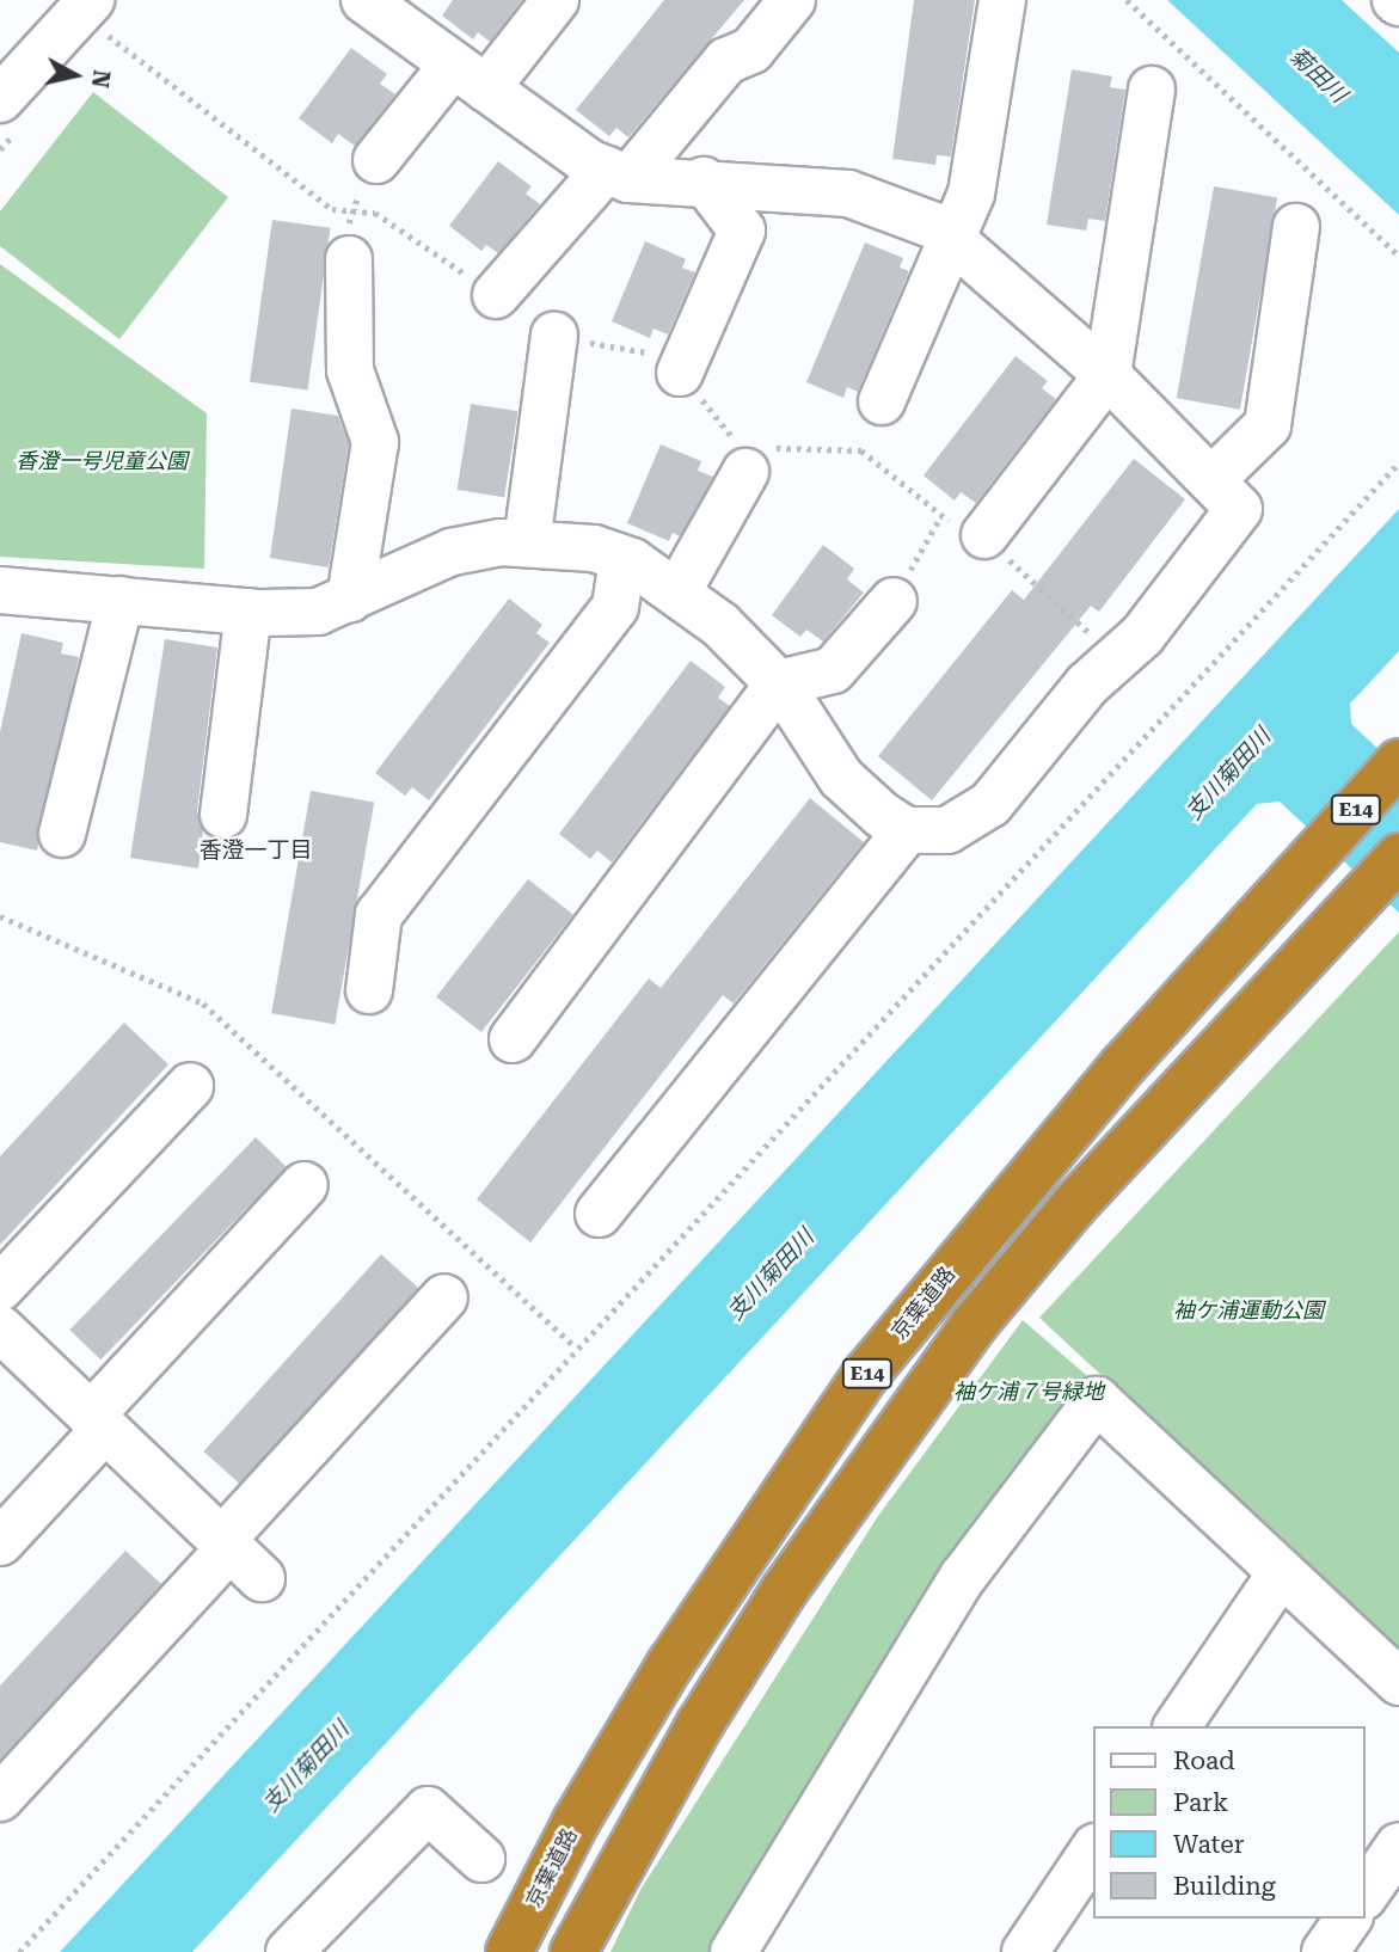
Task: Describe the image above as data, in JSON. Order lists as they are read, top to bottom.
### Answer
{
  "streets": {
    "highway": ["E14", "京葉道路"]
  },
  "districts": ["香澄一丁目"],
  "water": ["菊田川", "支川菊田川"],
  "parks": ["香澄一号児童公園", "袖ケ浦運動公園", "袖ケ浦７号緑地"],
  "legend": [
    "Road",
    "Park",
    "Water",
    "Building"
  ],
  "north": "right"
}
